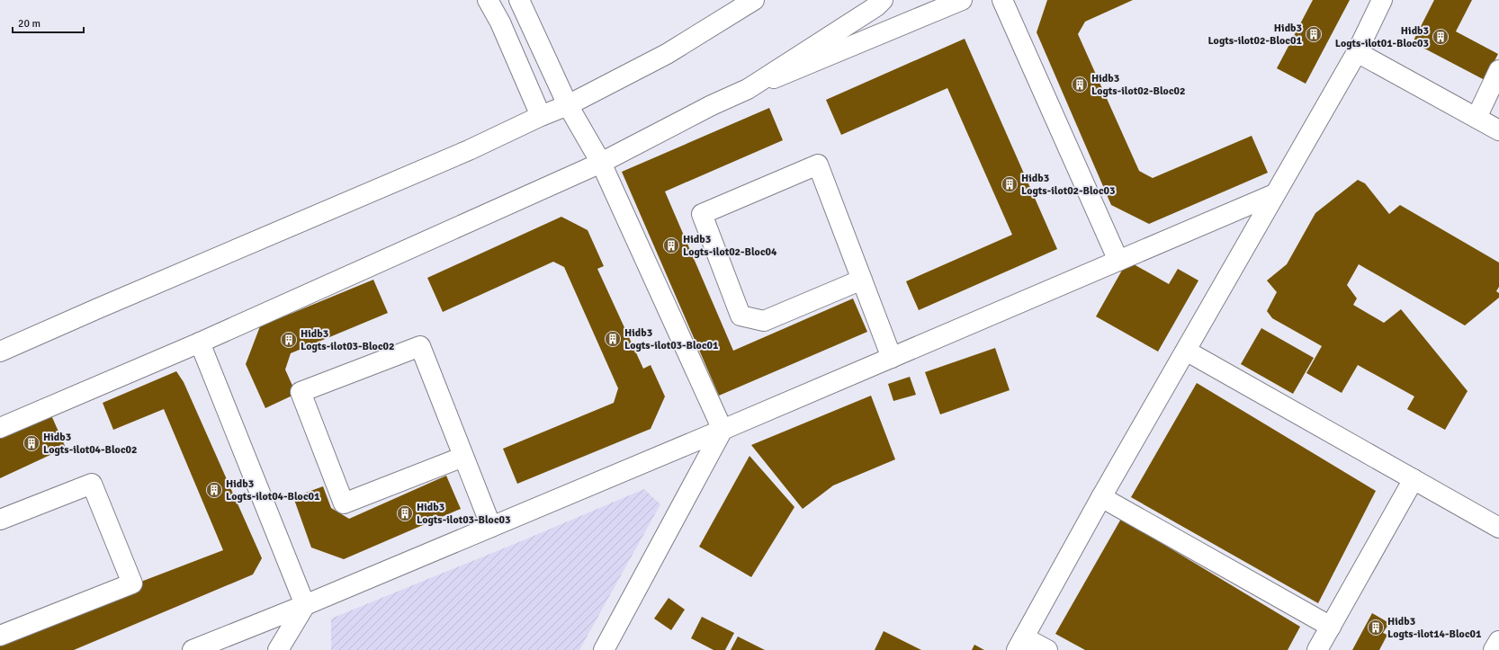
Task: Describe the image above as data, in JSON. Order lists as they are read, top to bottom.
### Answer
{
  "places": {
    "building": [
      "Hidb3 Logts-ilot02-Bloc01",
      "Hidb3 Logts-ilot01-Bloc03",
      "Hidb3 Logts-ilot02-Bloc02",
      "Hidb3 Logts-ilot02-Bloc03",
      "Hidb3 Logts-ilot02-Bloc04",
      "Hidb3 Logts-ilot03-Bloc01",
      "Hidb3 Logts-ilot03-Bloc02",
      "Hidb3 Logts-ilot04-Bloc02",
      "Hidb3 Logts-ilot04-Bloc01",
      "Hidb3 Logts-ilot03-Bloc03",
      "Hidb3 Logts-ilot14-Bloc01"
    ]
  },
  "scale_bar": "20 m"
}
